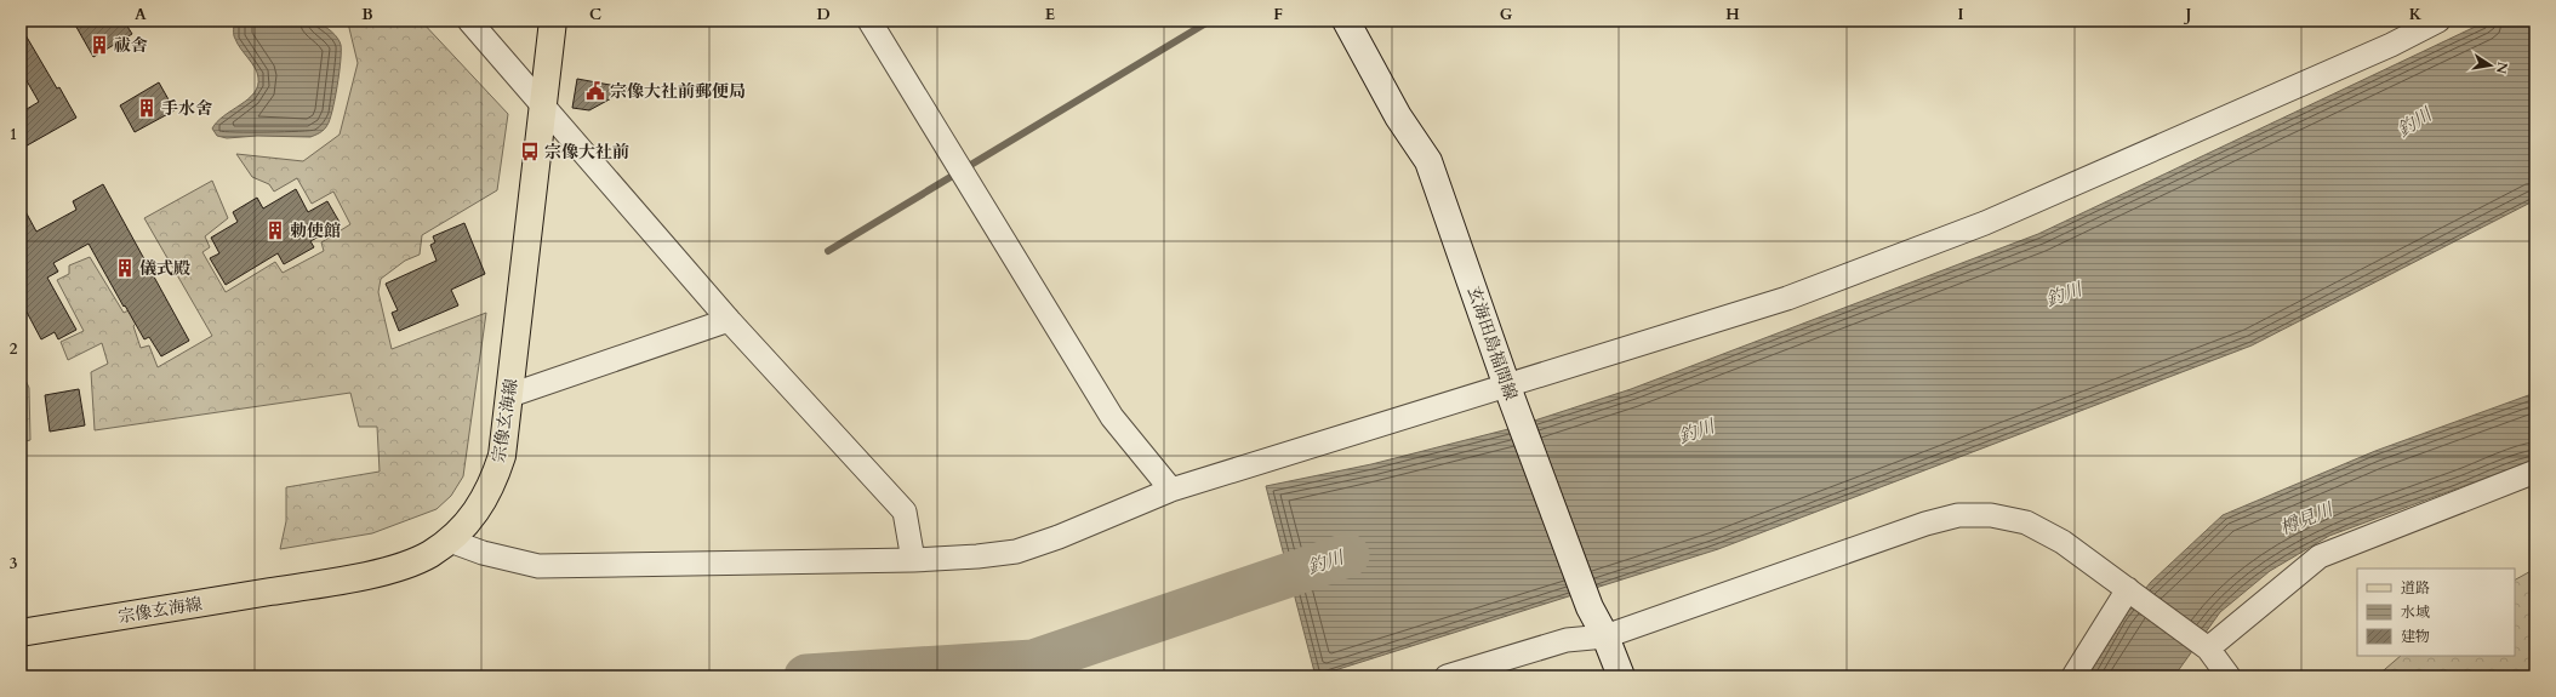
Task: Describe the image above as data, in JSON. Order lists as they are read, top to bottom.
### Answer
{
  "streets": {
    "main road": ["玄海田島福間線", "宗像玄海線"]
  },
  "water": ["釣川", "樽見川"],
  "places": {
    "building": [
      "祓舎",
      "手水舍",
      "勅使館",
      "儀式殿"
    ],
    "public building": ["宗像大社前郵便局"],
    "bus stop": ["宗像大社前"]
  },
  "legend": ["道路", "水域", "建物"],
  "north": "right",
  "grid": {
    "columns": [
      "A",
      "B",
      "C",
      "D",
      "E",
      "F",
      "G",
      "H",
      "I",
      "J",
      "K"
    ],
    "rows": ["1", "2", "3"]
  }
}
